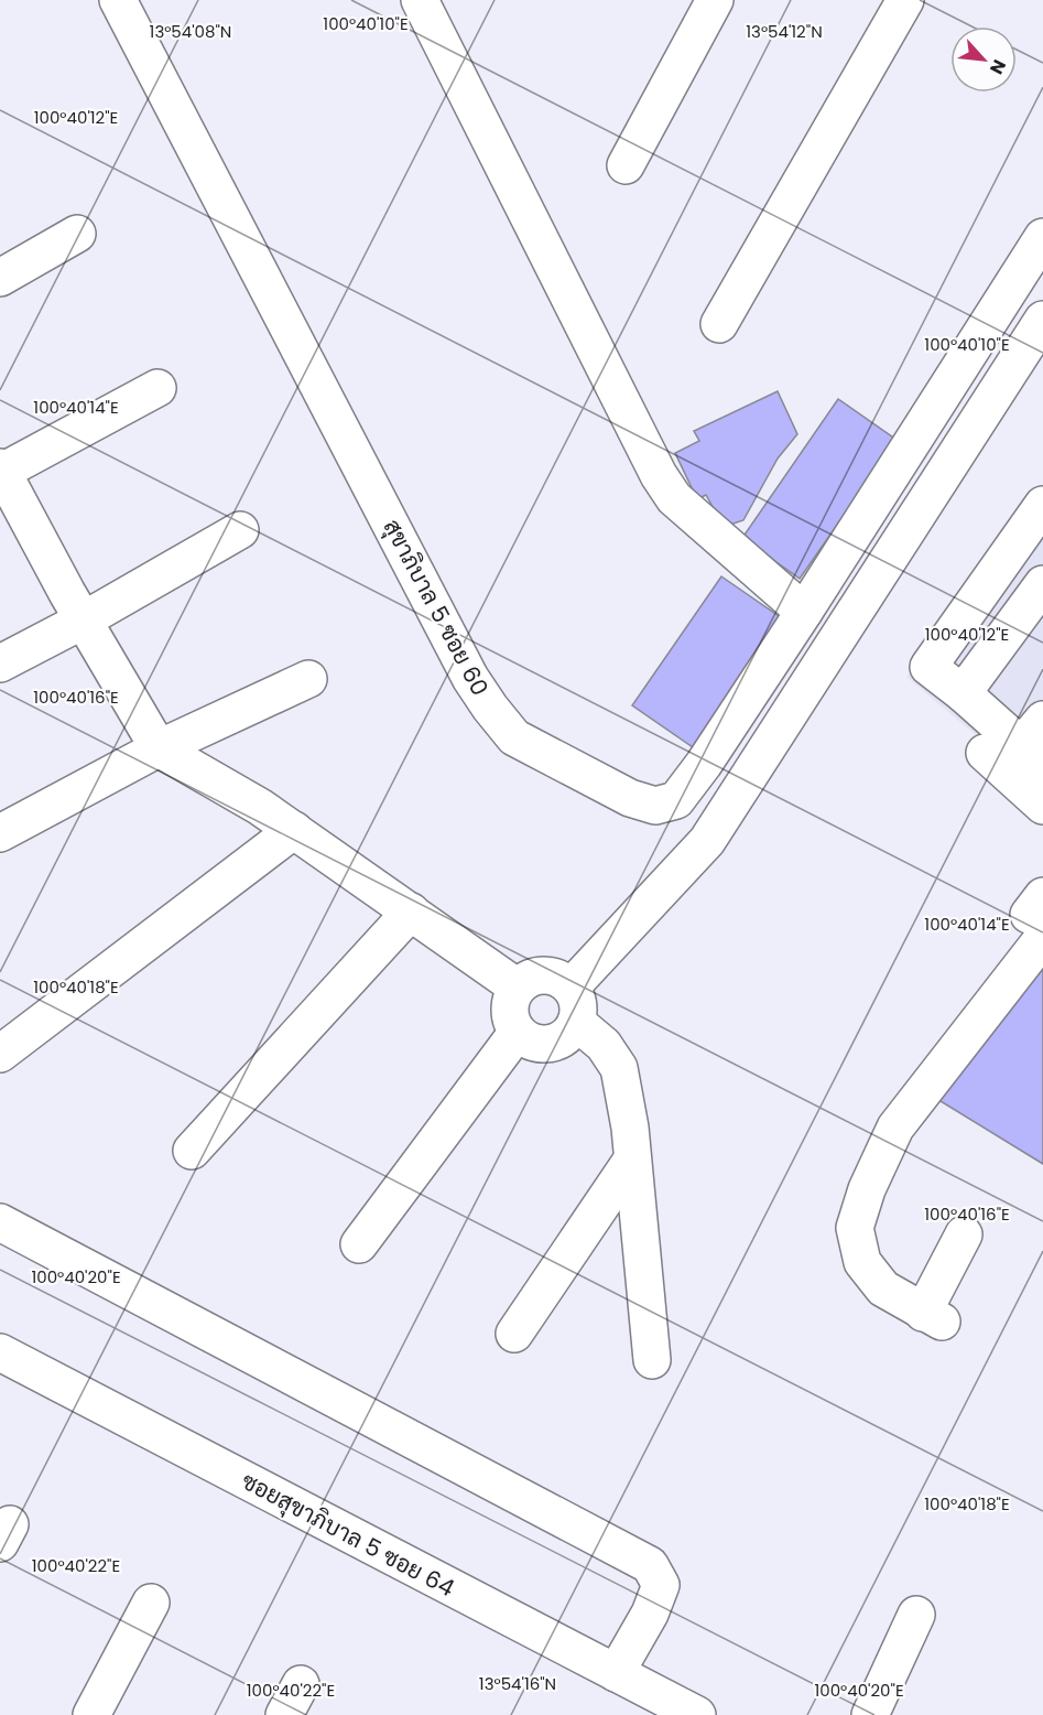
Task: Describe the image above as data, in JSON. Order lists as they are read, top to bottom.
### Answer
{
  "streets": {
    "street": ["สุขาภิบาล 5 ซอย 60", "ซอยสุขาภิบาล 5 ซอย 64"]
  },
  "north": "bottom right",
  "coordinates": [
    "100°40'10\"E",
    "13°54'08\"N",
    "13°54'12\"N",
    "100°40'12\"E",
    "100°40'14\"E",
    "100°40'16\"E",
    "100°40'18\"E",
    "100°40'20\"E",
    "100°40'22\"E",
    "13°54'16\"N"
  ]
}
